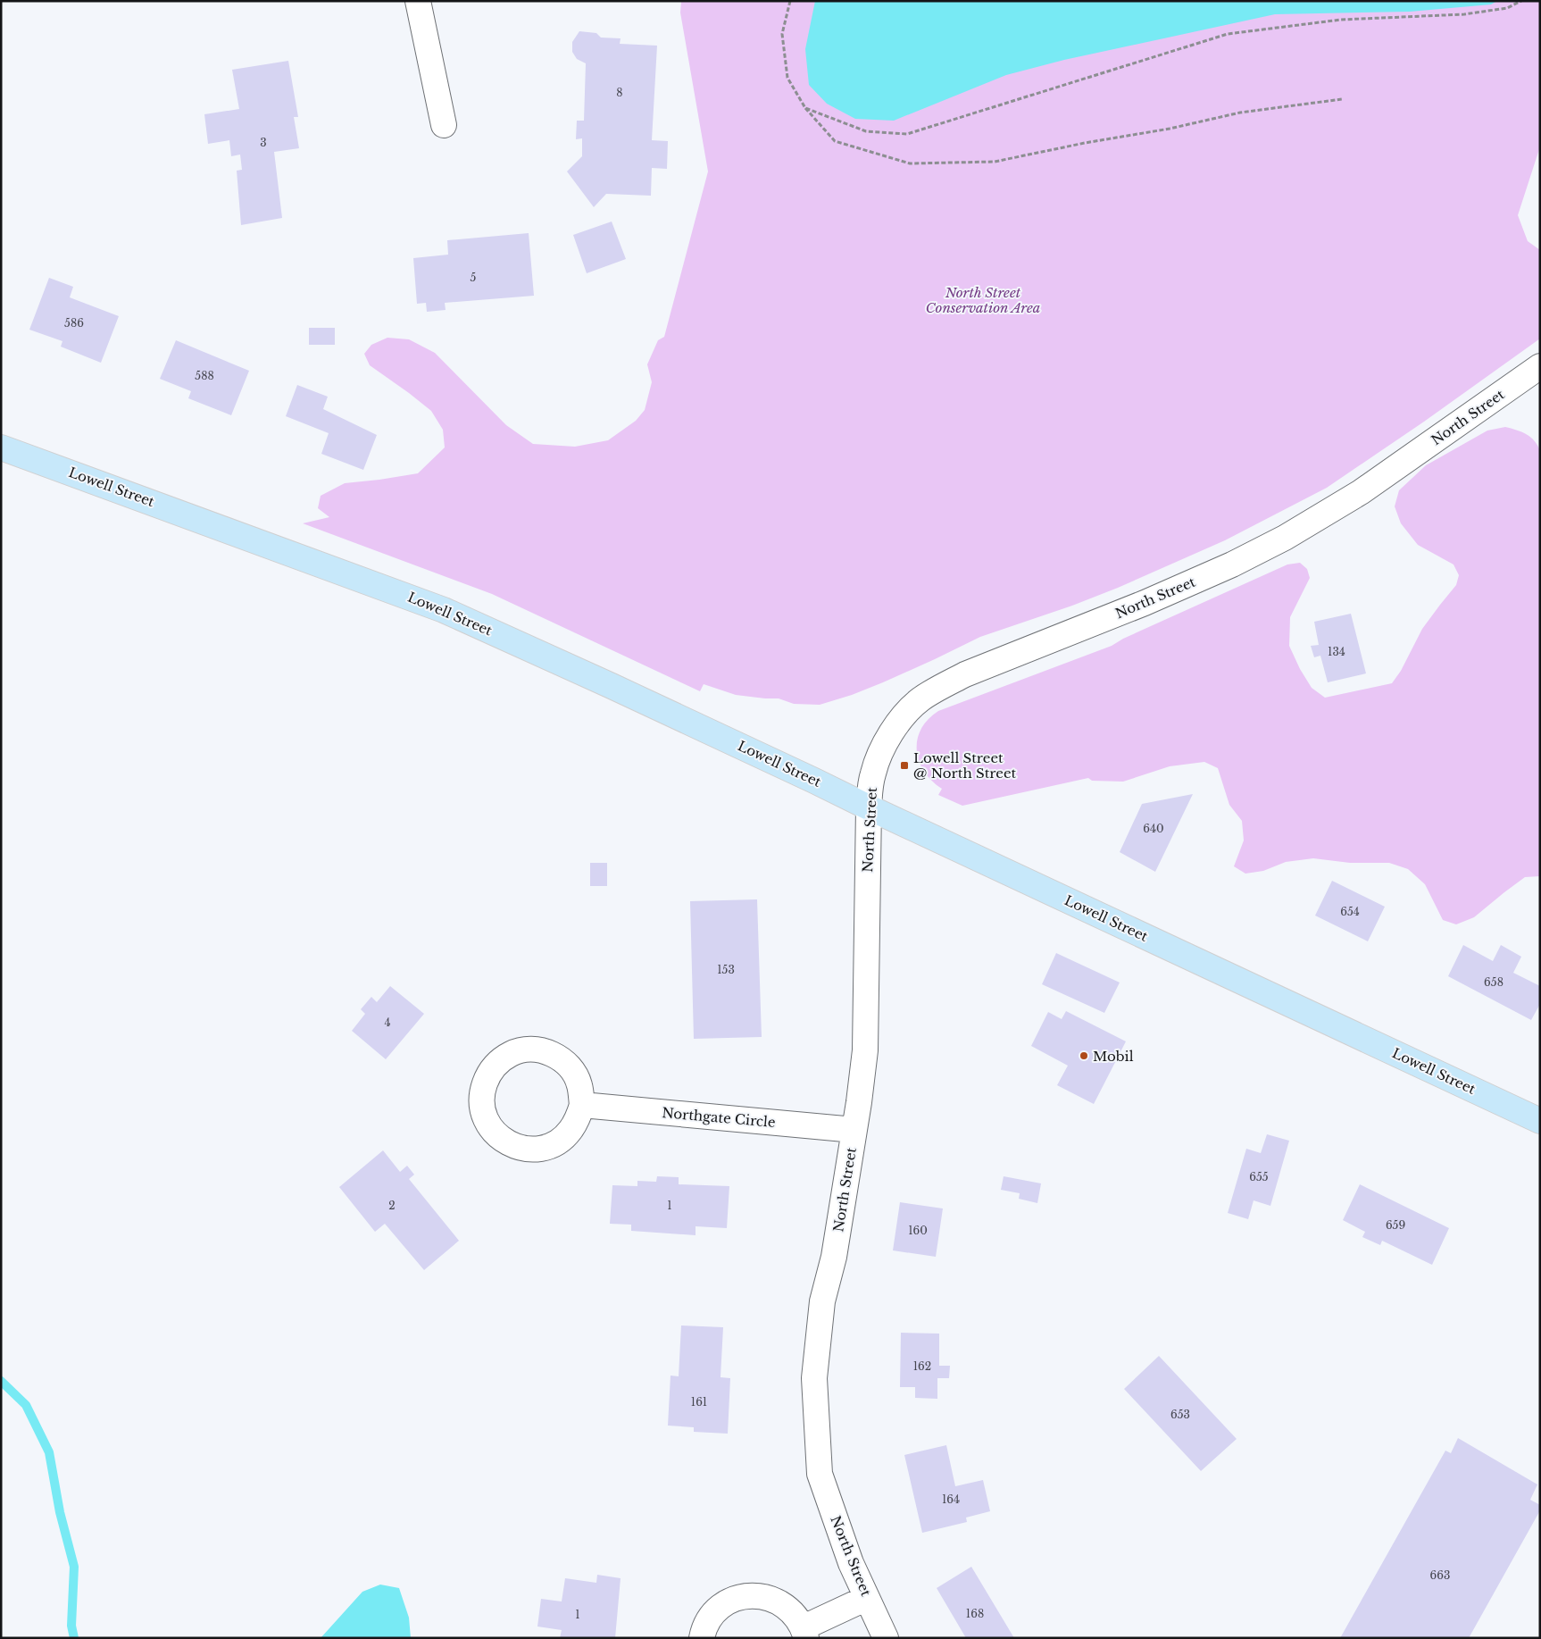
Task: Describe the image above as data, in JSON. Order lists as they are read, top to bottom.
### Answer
{
  "streets": {
    "main road": ["Lowell Street"],
    "street": ["North Street", "Northgate Circle"]
  },
  "crossings": [
    ["North Street", "Lowell Street"],
    ["North Street", "Northgate Circle"]
  ],
  "parks": ["North Street Conservation Area"],
  "places": {
    "transit": ["Lowell Street @ North Street"],
    "other": ["Mobil"]
  },
  "house_numbers": [
    "8",
    "3",
    "5",
    "586",
    "588",
    "134",
    "640",
    "654",
    "153",
    "658",
    "4",
    "655",
    "2",
    "1",
    "659",
    "160",
    "162",
    "161",
    "653",
    "164",
    "663",
    "168",
    "1"
  ]
}
